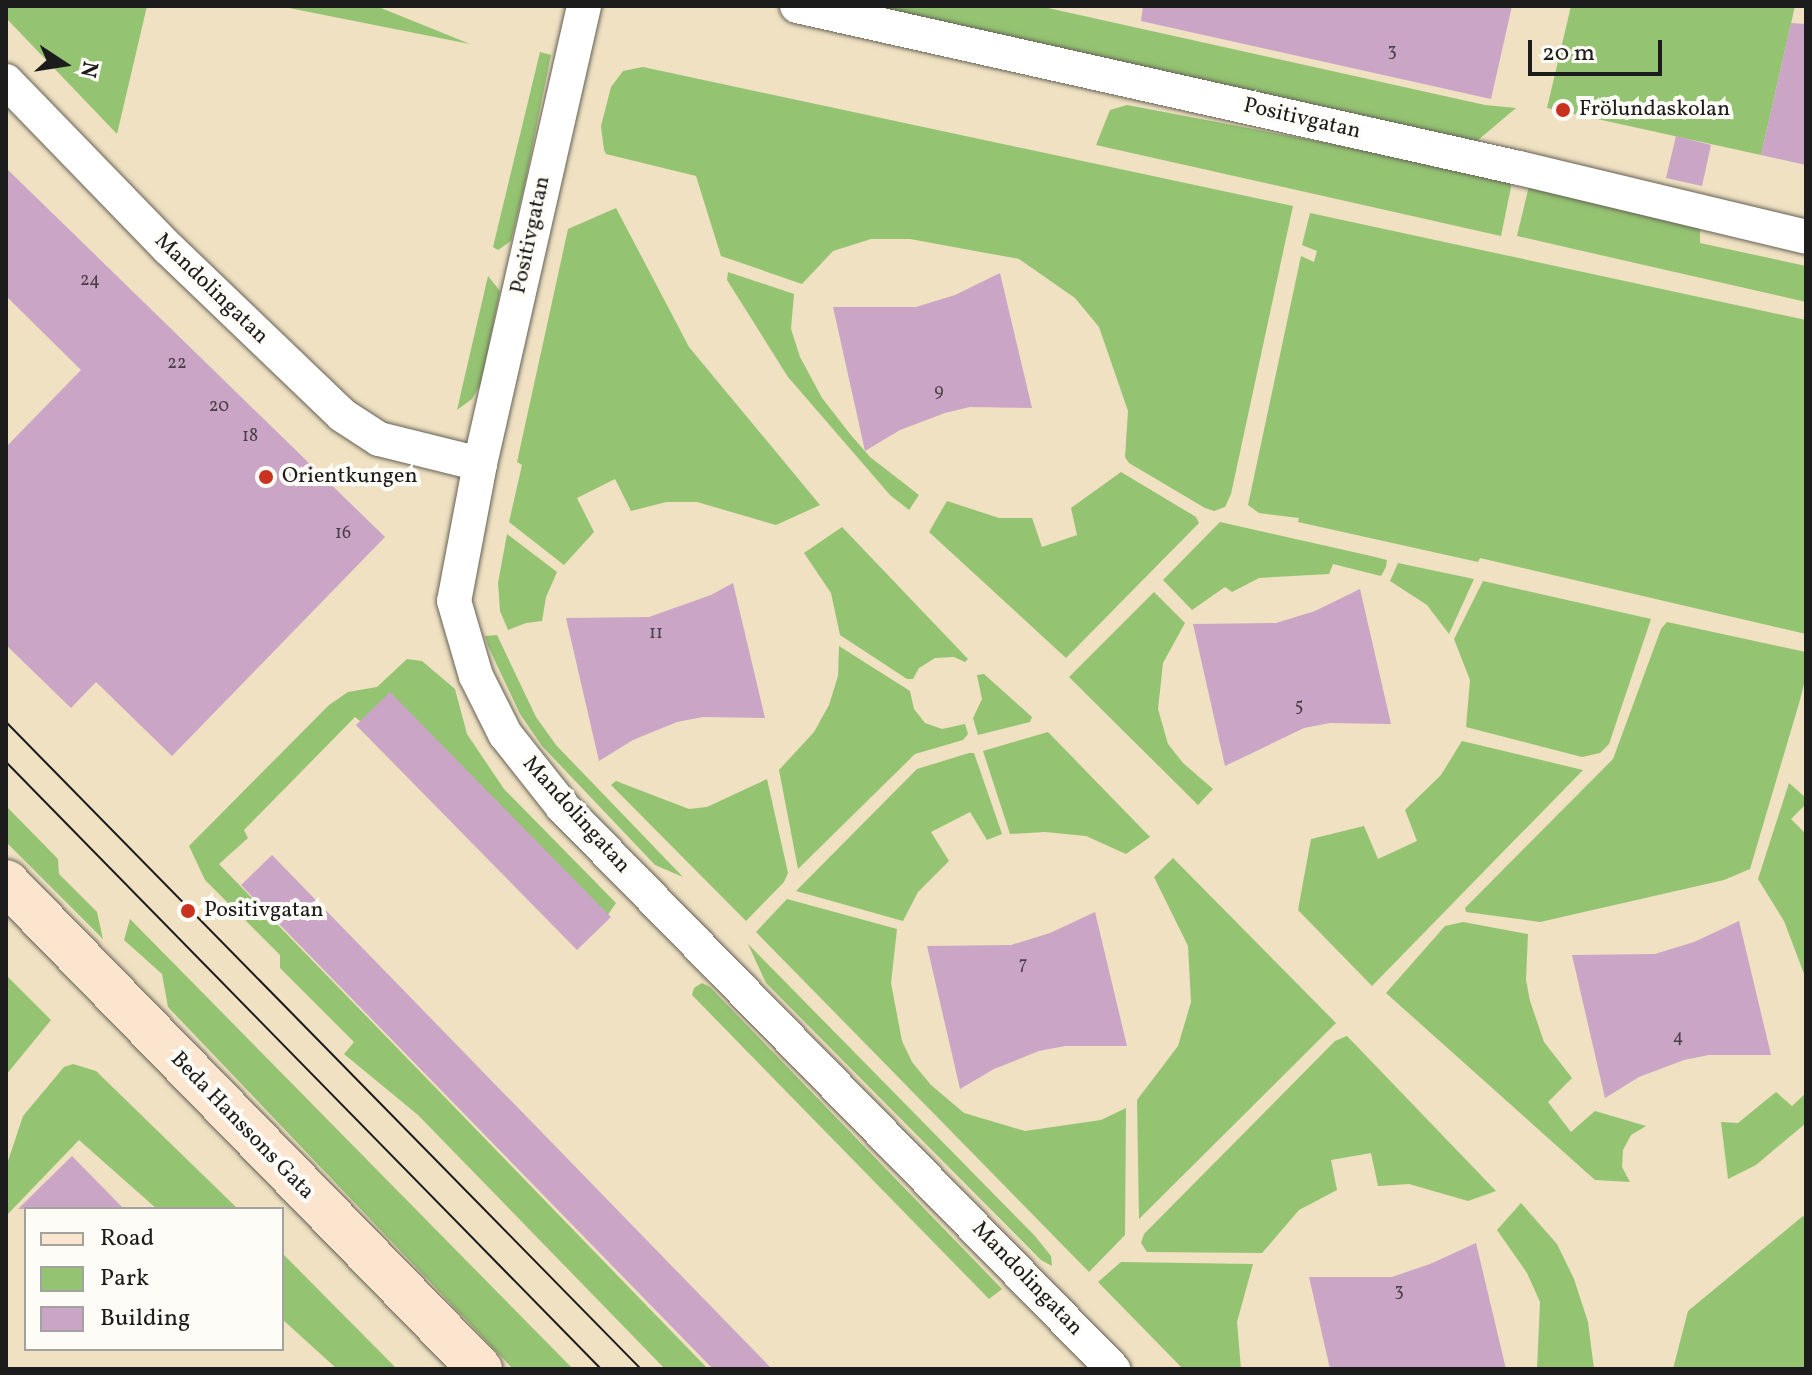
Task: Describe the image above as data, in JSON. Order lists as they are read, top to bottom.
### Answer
{
  "streets": {
    "street": ["Positivgatan", "Mandolingatan", "Beda Hanssons Gata"]
  },
  "crossings": [
    ["Positivgatan", "Mandolingatan"]
  ],
  "places": ["Frölundaskolan", "Orientkungen", "Positivgatan"],
  "house_numbers": [
    "3",
    "24",
    "22",
    "9",
    "20",
    "18",
    "16",
    "11",
    "5",
    "7",
    "4",
    "3"
  ],
  "legend": ["Road", "Park", "Building"],
  "scale_bar": "20 m",
  "north": "right"
}
